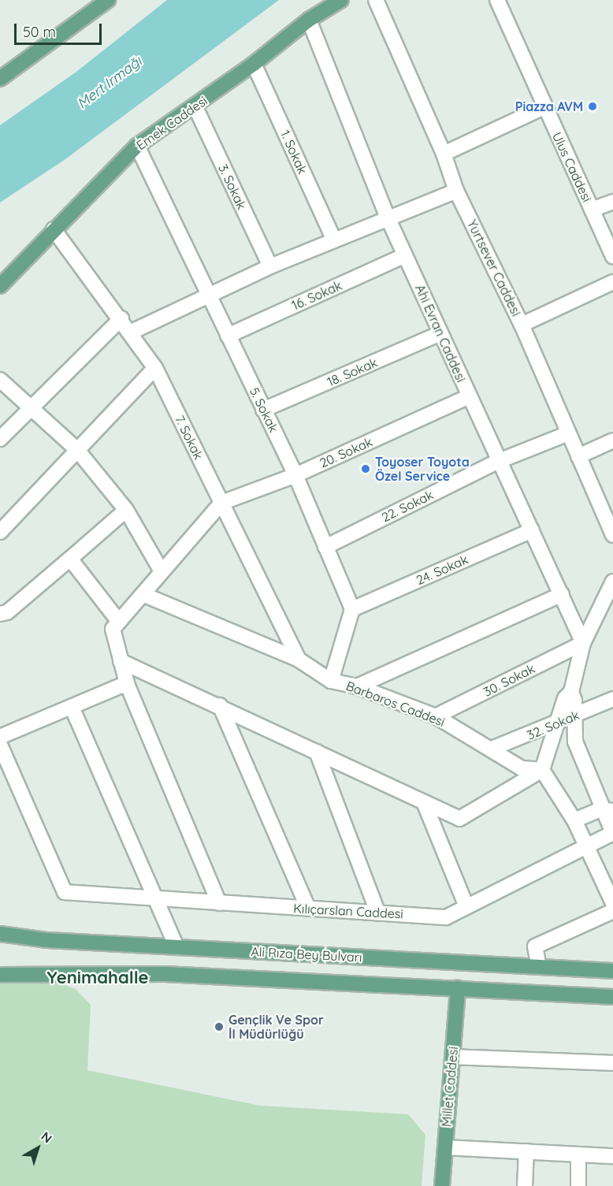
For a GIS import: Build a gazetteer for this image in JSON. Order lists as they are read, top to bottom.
{
  "streets": {
    "main road": ["Emek Caddesi", "Ali Rıza Bey Bulvarı", "Millet Caddesi"],
    "street": [
      "1. Sokak",
      "Ulus Caddesi",
      "3. Sokak",
      "Yurtsever Caddesi",
      "16. Sokak",
      "Ahi Evran Caddesi",
      "18. Sokak",
      "5. Sokak",
      "7. Sokak",
      "20. Sokak",
      "22. Sokak",
      "24. Sokak",
      "30. Sokak",
      "Barbaros Caddesi",
      "32. Sokak",
      "Kılıçarslan Caddesi"
    ]
  },
  "crossings": [
    ["Emek Caddesi", "1. Sokak"],
    ["Emek Caddesi", "3. Sokak"],
    ["Emek Caddesi", "Ahi Evran Caddesi"],
    ["Emek Caddesi", "5. Sokak"],
    ["Emek Caddesi", "7. Sokak"],
    ["Yurtsever Caddesi", "22. Sokak"],
    ["16. Sokak", "Ahi Evran Caddesi"],
    ["16. Sokak", "5. Sokak"],
    ["Ahi Evran Caddesi", "18. Sokak"],
    ["Ahi Evran Caddesi", "20. Sokak"],
    ["Ahi Evran Caddesi", "22. Sokak"],
    ["Ahi Evran Caddesi", "24. Sokak"],
    ["Ahi Evran Caddesi", "30. Sokak"],
    ["18. Sokak", "5. Sokak"],
    ["5. Sokak", "20. Sokak"],
    ["5. Sokak", "22. Sokak"],
    ["5. Sokak", "24. Sokak"],
    ["7. Sokak", "20. Sokak"],
    ["7. Sokak", "Barbaros Caddesi"],
    ["30. Sokak", "Barbaros Caddesi"],
    ["Barbaros Caddesi", "32. Sokak"],
    ["Ali Rıza Bey Bulvarı", "Millet Caddesi"]
  ],
  "districts": ["Yenimahalle"],
  "water": ["Mert Irmağı"],
  "places": ["Piazza AVM", "Toyoser Toyota Özel Service", "Gençlik Ve Spor İl Müdürlüğü"],
  "scale_bar": "50 m",
  "north": "top right"
}
